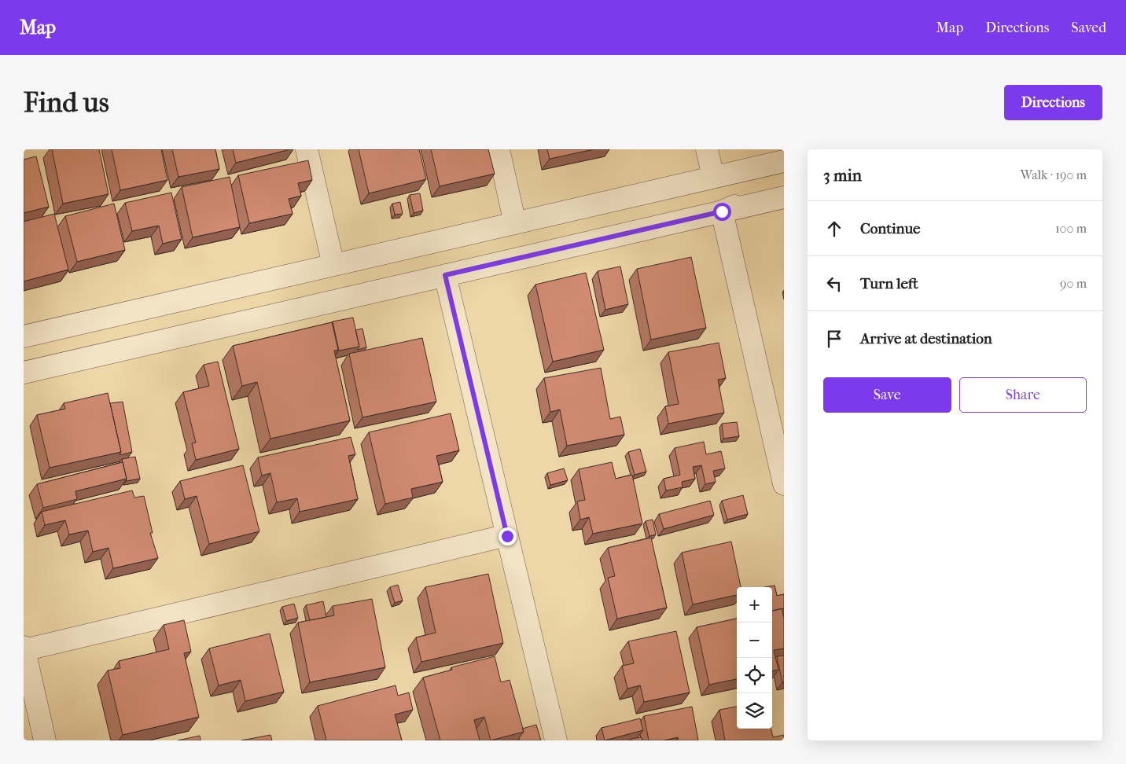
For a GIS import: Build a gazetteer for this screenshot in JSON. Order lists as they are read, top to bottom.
{
  "page": {
    "header": "Map",
    "nav": ["Map", "Directions", "Saved"],
    "buttons": [
      "Directions",
      ["Save", "Share"]
    ],
    "title": "Find us",
    "heading": ["3 min", "Walk · 190 m"],
    "list": [
      ["Continue", "100 m"],
      ["Turn left", "90 m"],
      "Arrive at destination"
    ],
    "map_buttons": ["+", "−"]
  }
}
